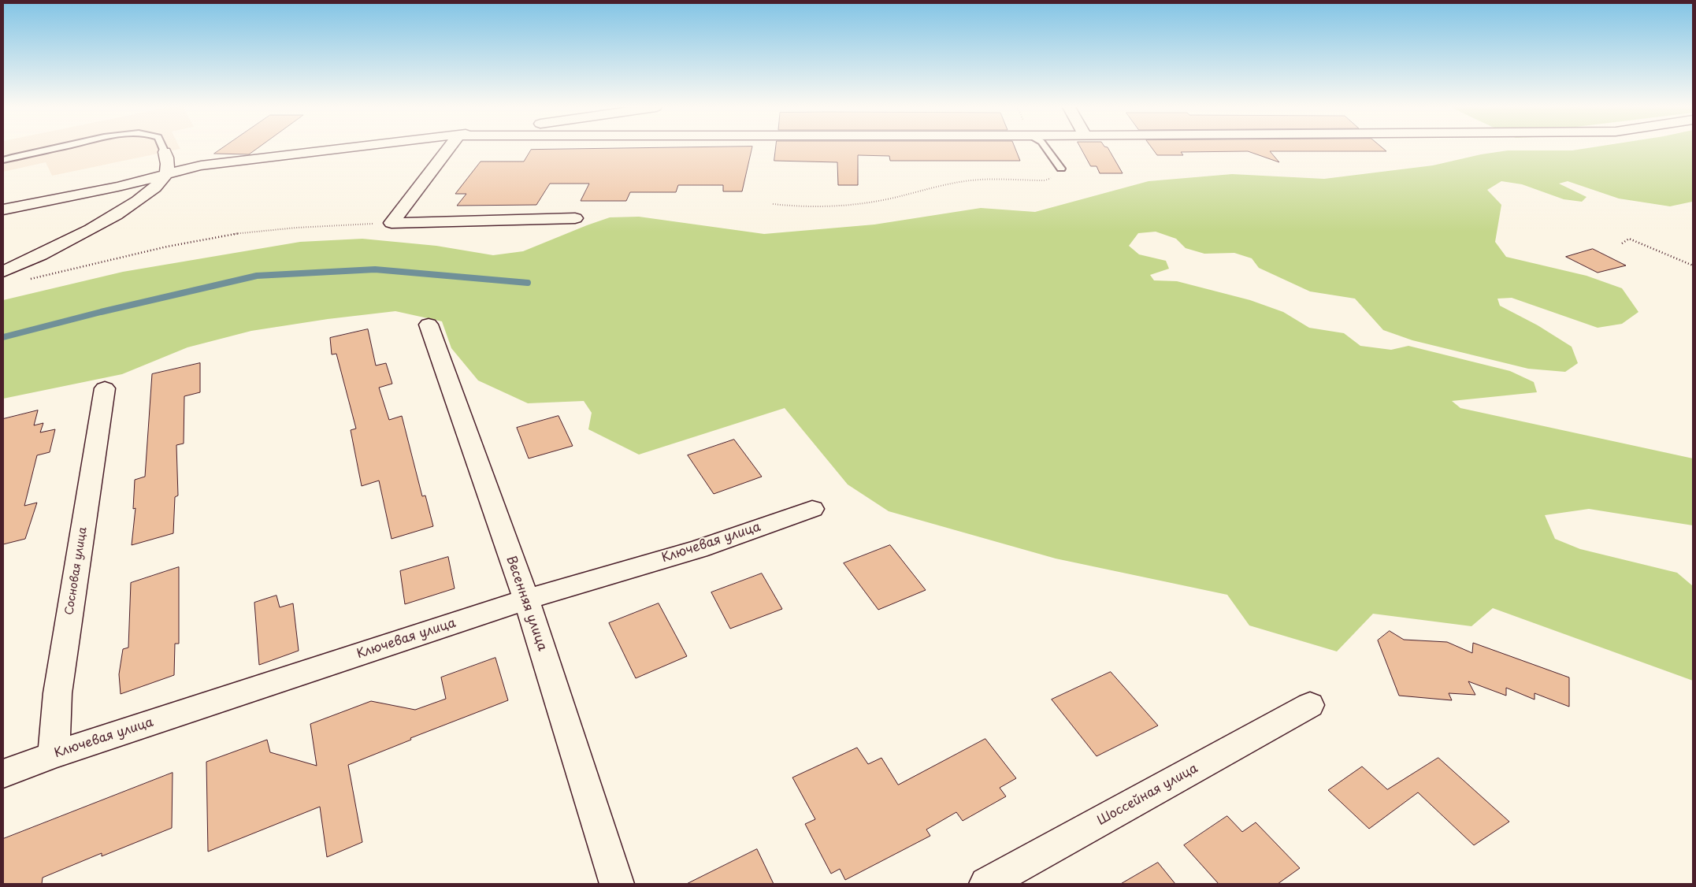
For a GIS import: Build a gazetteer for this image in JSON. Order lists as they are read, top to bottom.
{
  "streets": {
    "street": [
      "Ключевая улица",
      "Сосновая улица",
      "Весенняя улица",
      "Шоссейная улица"
    ]
  },
  "crossings": [
    ["Ключевая улица", "Сосновая улица"],
    ["Ключевая улица", "Весенняя улица"]
  ]
}
